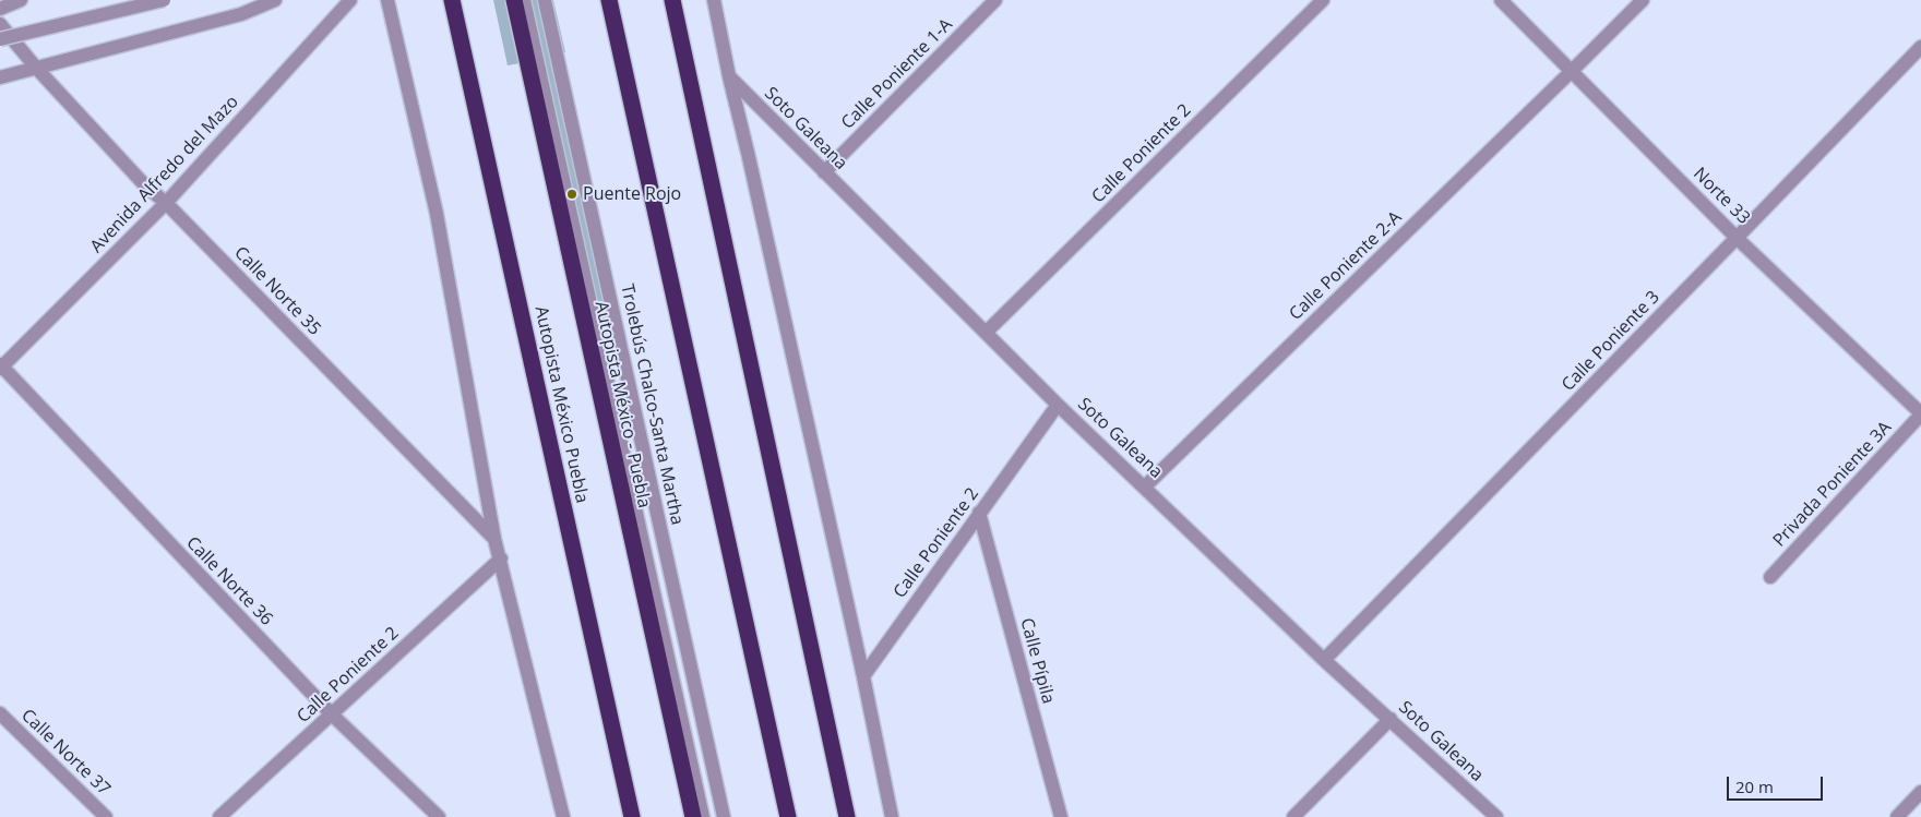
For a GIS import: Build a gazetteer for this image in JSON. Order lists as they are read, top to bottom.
{
  "streets": {
    "highway": ["Autopista México Puebla", "Autopista México - Puebla"],
    "street": [
      "Calle Poniente 1-A",
      "Soto Galeana",
      "Calle Poniente 2",
      "Avenida Alfredo del Mazo",
      "Norte 33",
      "Calle Poniente 2-A",
      "Calle Norte 35",
      "Calle Poniente 3",
      "Trolebús Chalco-Santa Martha",
      "Privada Poniente 3A",
      "Calle Norte 36",
      "Calle Pípila",
      "Calle Norte 37"
    ]
  },
  "crossings": [
    ["Calle Poniente 1-A", "Soto Galeana"],
    ["Soto Galeana", "Calle Poniente 2"],
    ["Soto Galeana", "Calle Poniente 2-A"],
    ["Soto Galeana", "Calle Poniente 3"],
    ["Calle Poniente 2", "Calle Norte 36"],
    ["Calle Poniente 2", "Calle Pípila"],
    ["Avenida Alfredo del Mazo", "Calle Norte 35"],
    ["Avenida Alfredo del Mazo", "Calle Norte 36"],
    ["Norte 33", "Calle Poniente 2-A"],
    ["Norte 33", "Calle Poniente 3"],
    ["Norte 33", "Privada Poniente 3A"]
  ],
  "places": ["Puente Rojo"],
  "scale_bar": "20 m"
}
